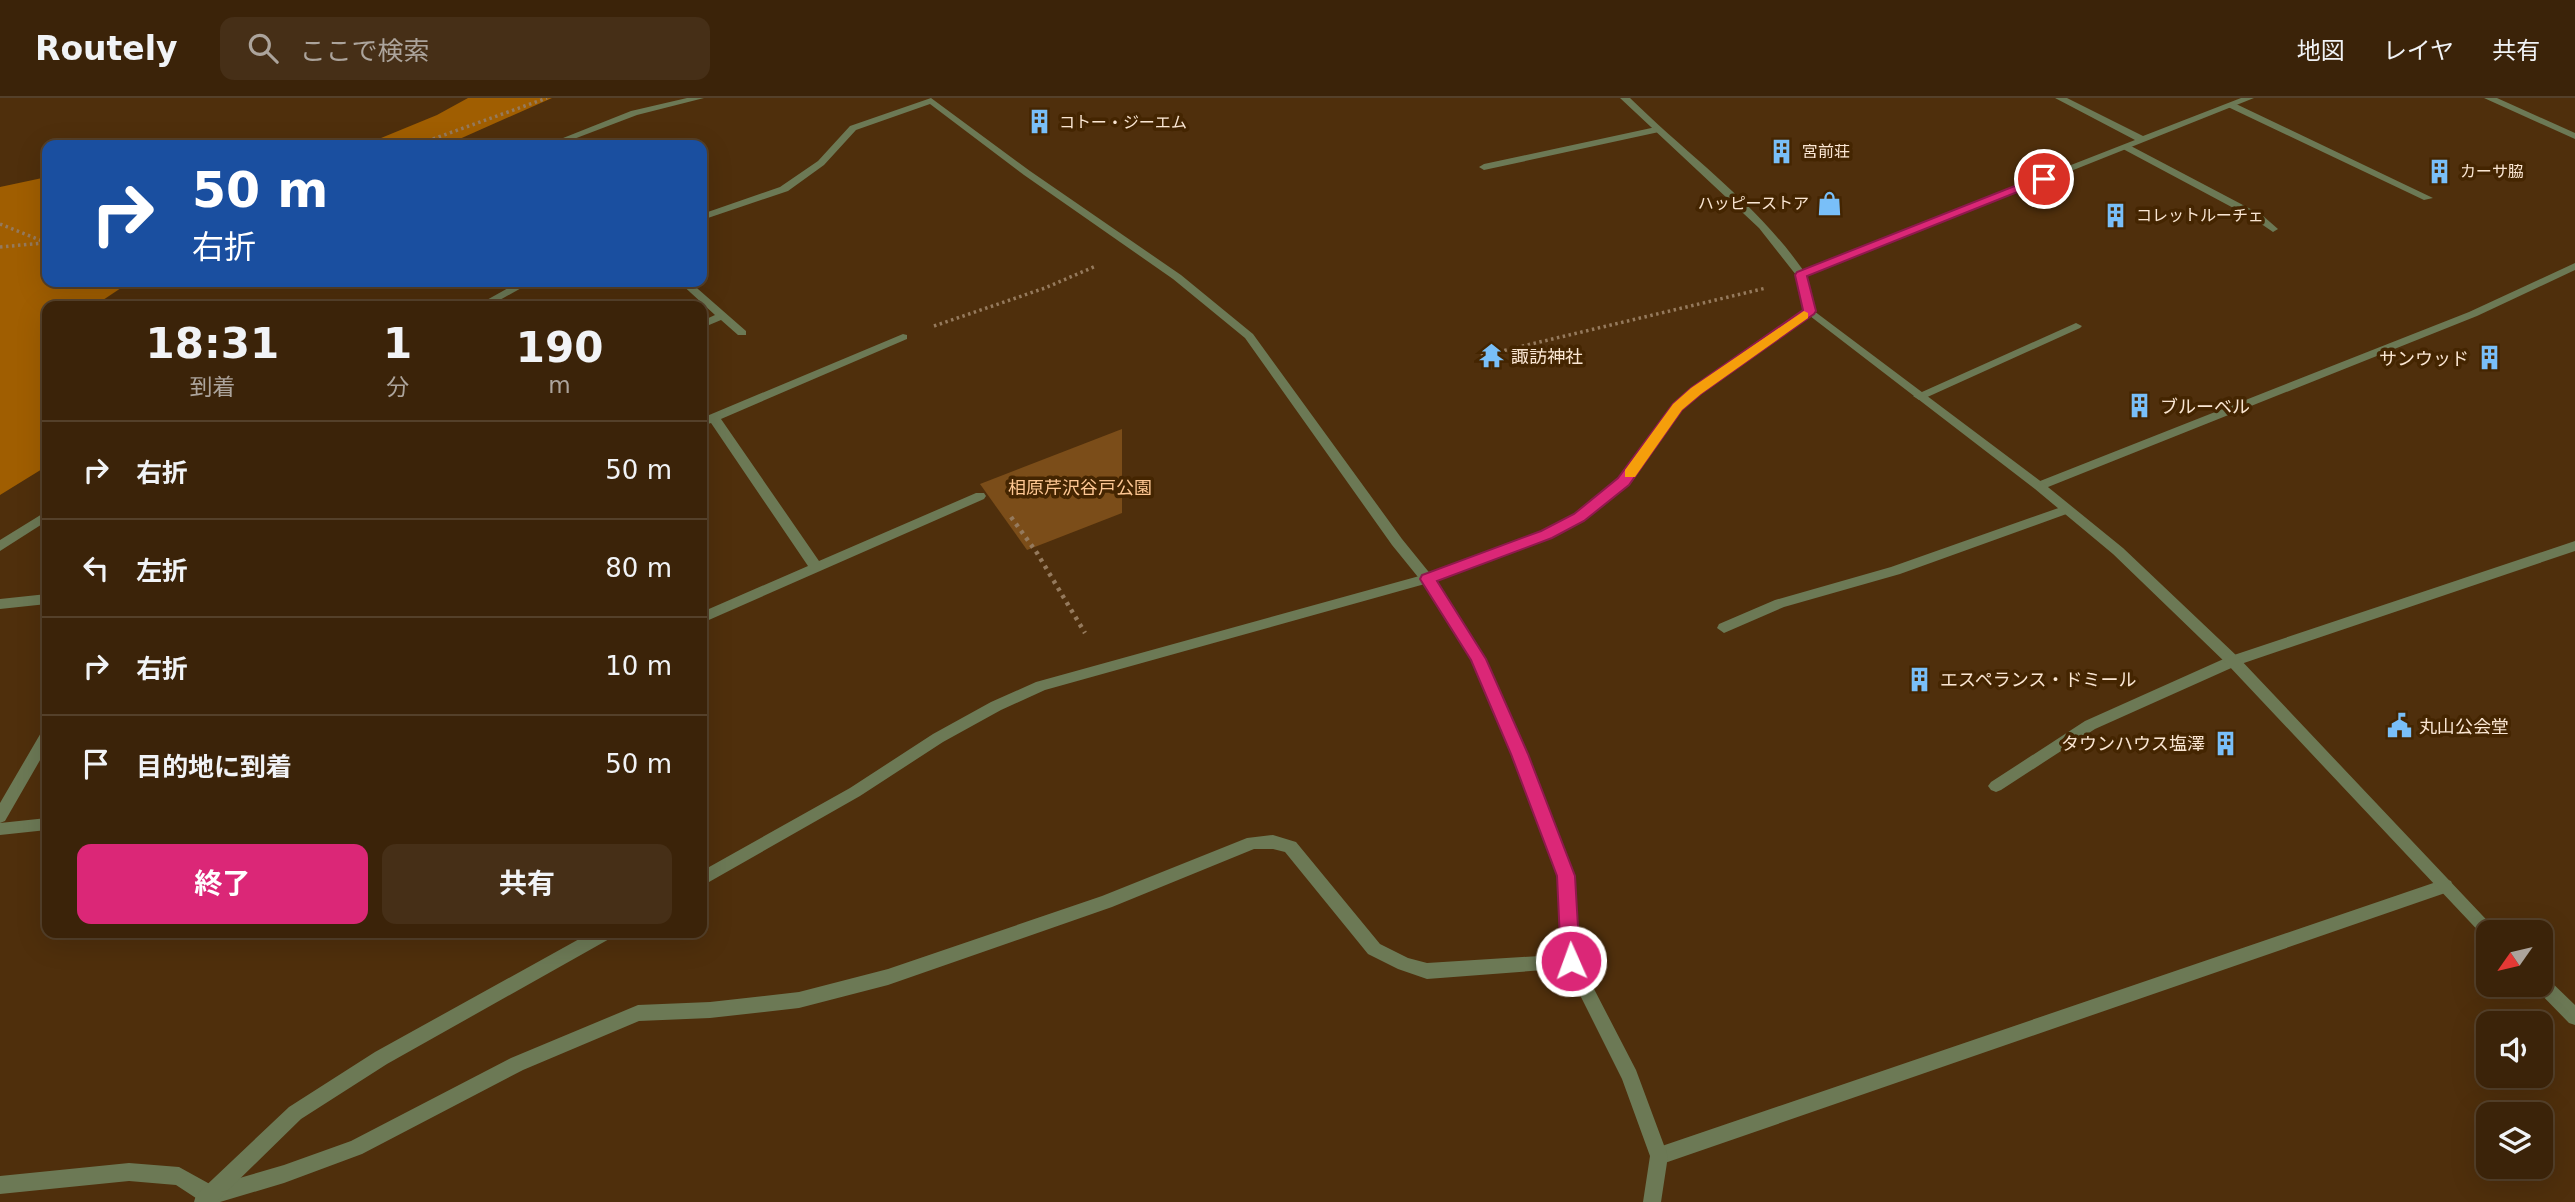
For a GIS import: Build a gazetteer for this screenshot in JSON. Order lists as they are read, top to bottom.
{
  "parks": ["相原芹沢谷戸公園"],
  "places": {
    "building": [
      "コトー・ジーエム",
      "宮前荘",
      "カーサ脇",
      "コレットルーチェ",
      "サンウッド",
      "ブルーベル",
      "エスペランス・ドミール",
      "タウンハウス塩澤"
    ],
    "shop": ["ハッピーストア"],
    "temple": ["諏訪神社"],
    "public building": ["丸山公会堂"]
  },
  "north": "bottom left",
  "page": {
    "header": "Routely",
    "search": "ここで検索",
    "nav": ["地図", "レイヤ", "共有"],
    "turn": ["50 m", "右折"],
    "eta": [
      "18:31",
      "到着",
      "1",
      "分",
      "190",
      "m"
    ],
    "list": [
      {
        "name": "右折",
        "value": "50 m"
      },
      {
        "name": "左折",
        "value": "80 m"
      },
      {
        "name": "右折",
        "value": "10 m"
      },
      {
        "name": "目的地に到着",
        "value": "50 m"
      }
    ],
    "buttons": ["終了", "共有"]
  }
}
